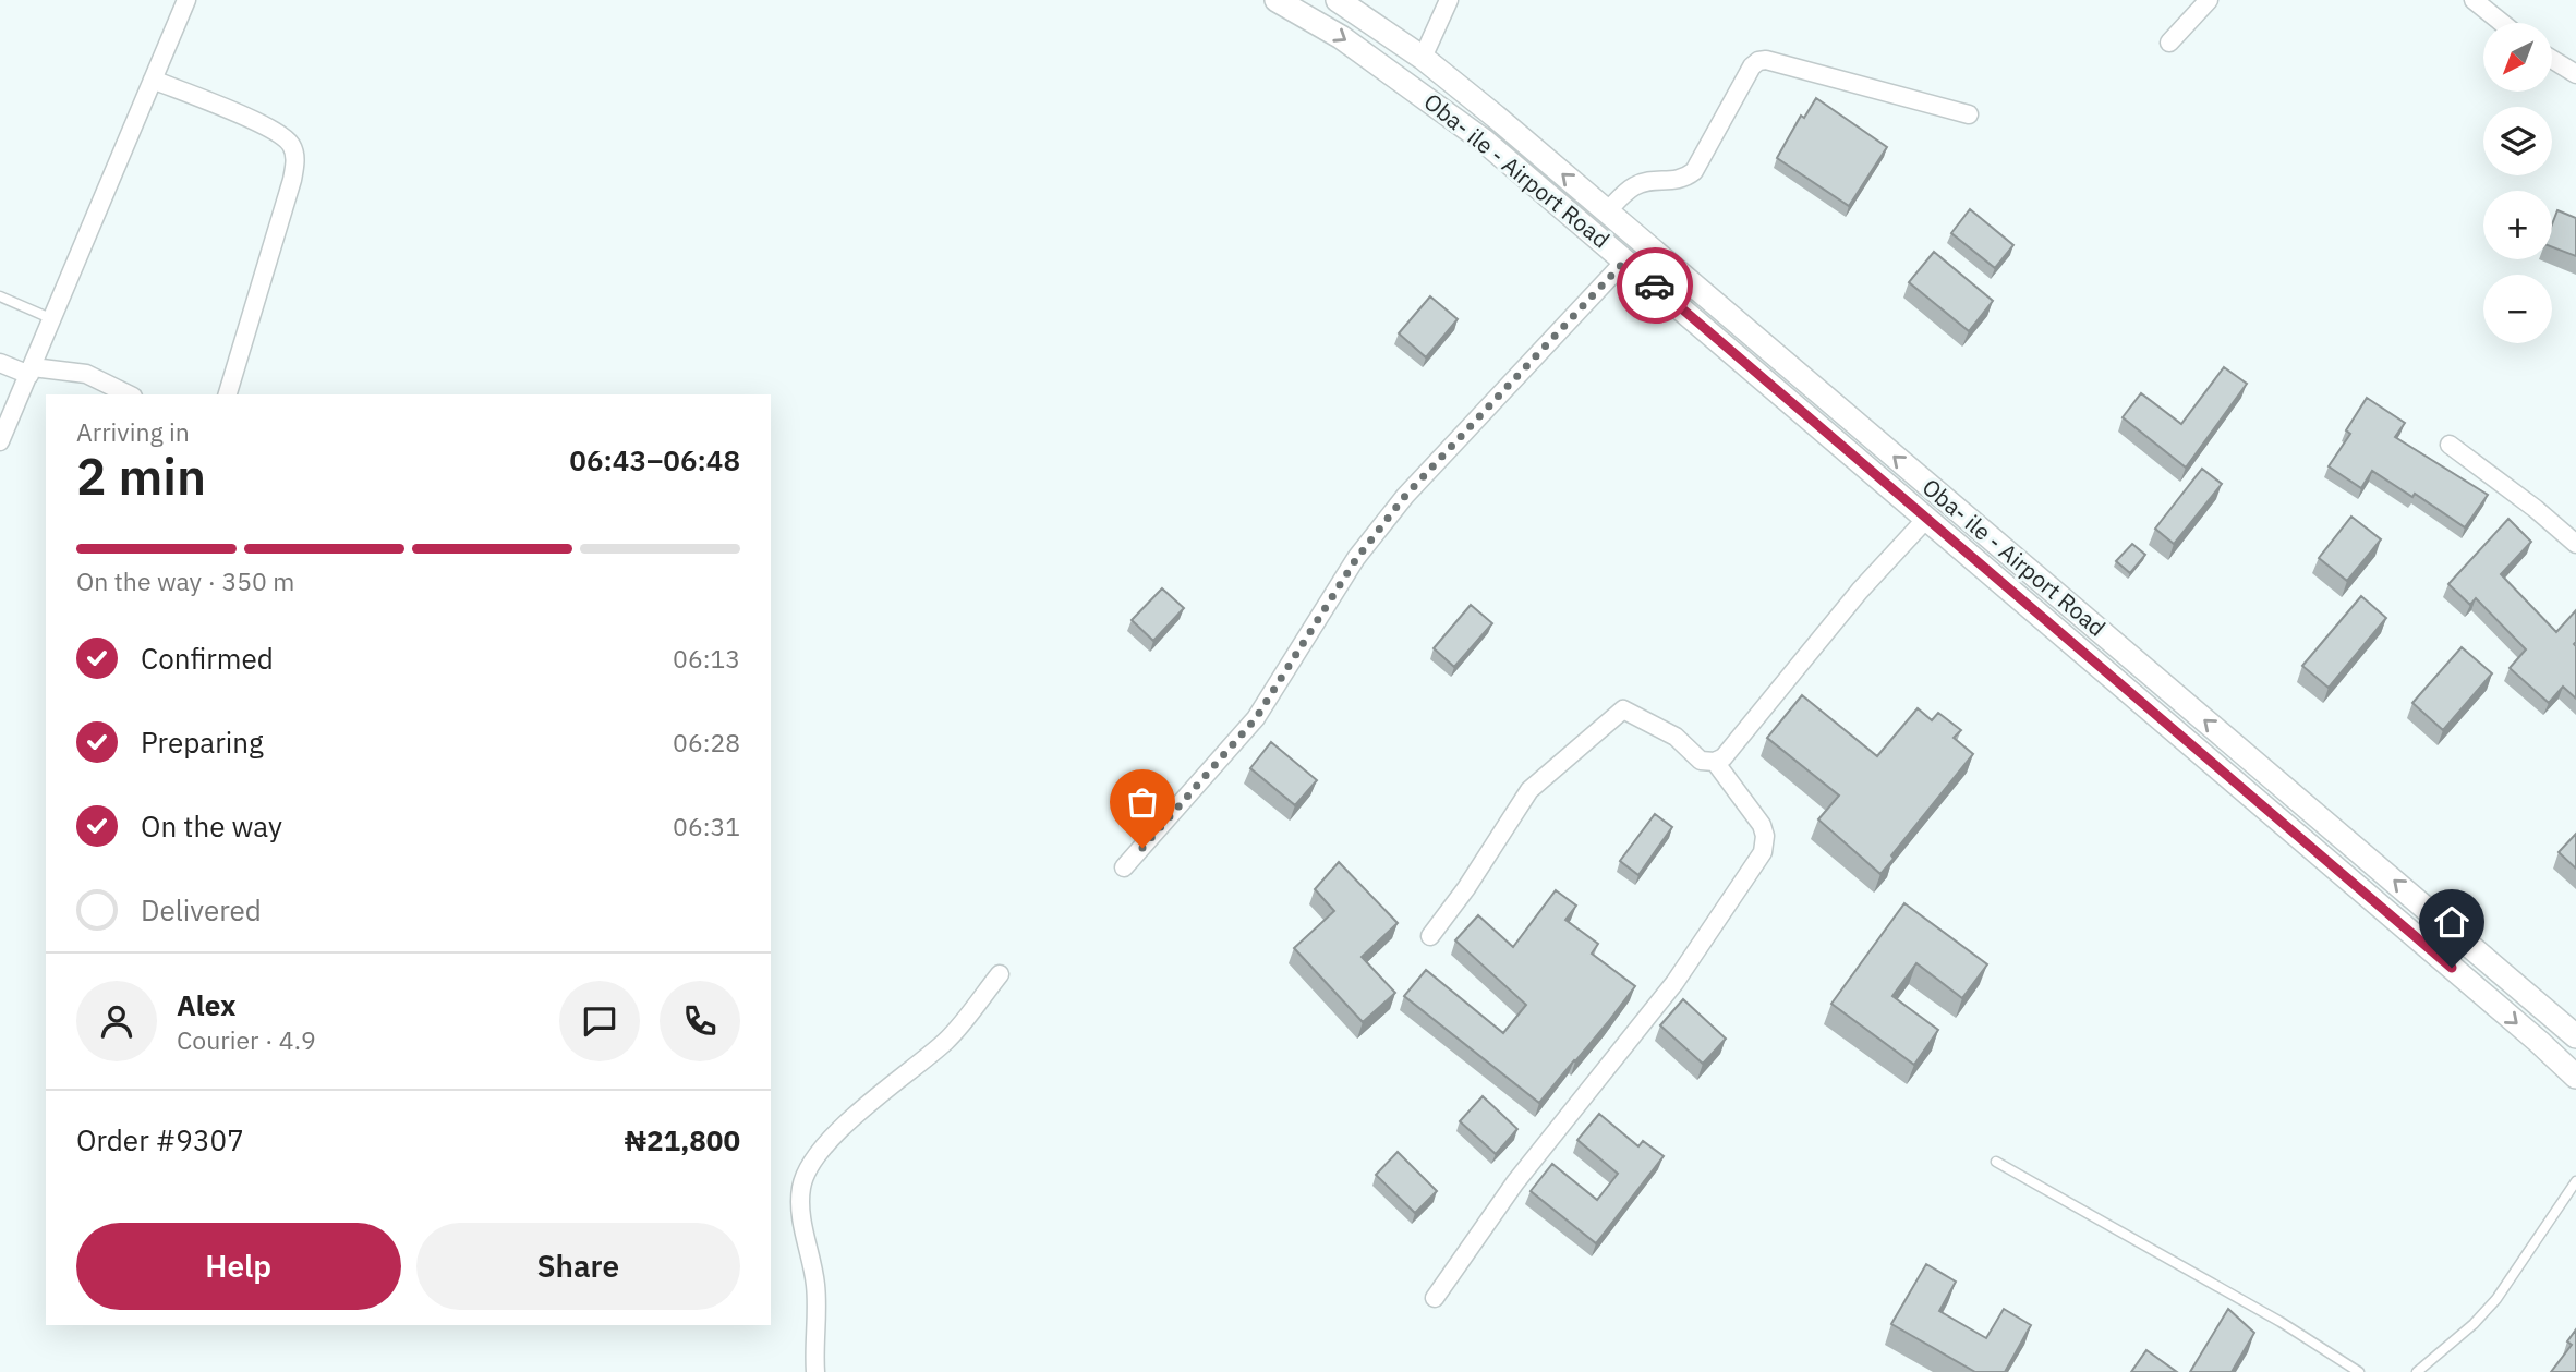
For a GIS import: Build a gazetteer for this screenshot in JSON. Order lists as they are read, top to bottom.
{
  "streets": {
    "main road": ["Oba- ile - Airport Road"]
  },
  "north": "bottom left",
  "page": {
    "map_buttons": ["+", "−"],
    "heading": ["2 min", "Arriving in", "06:43–06:48"],
    "panel": [
      "Alex",
      "Courier · 4.9",
      "Order #9307",
      "₦21,800"
    ],
    "bar": "On the way · 350 m",
    "list": [
      ["Confirmed", "06:13"],
      ["Preparing", "06:28"],
      ["On the way", "06:31"],
      "Delivered"
    ],
    "buttons": ["Help", "Share"]
  }
}
